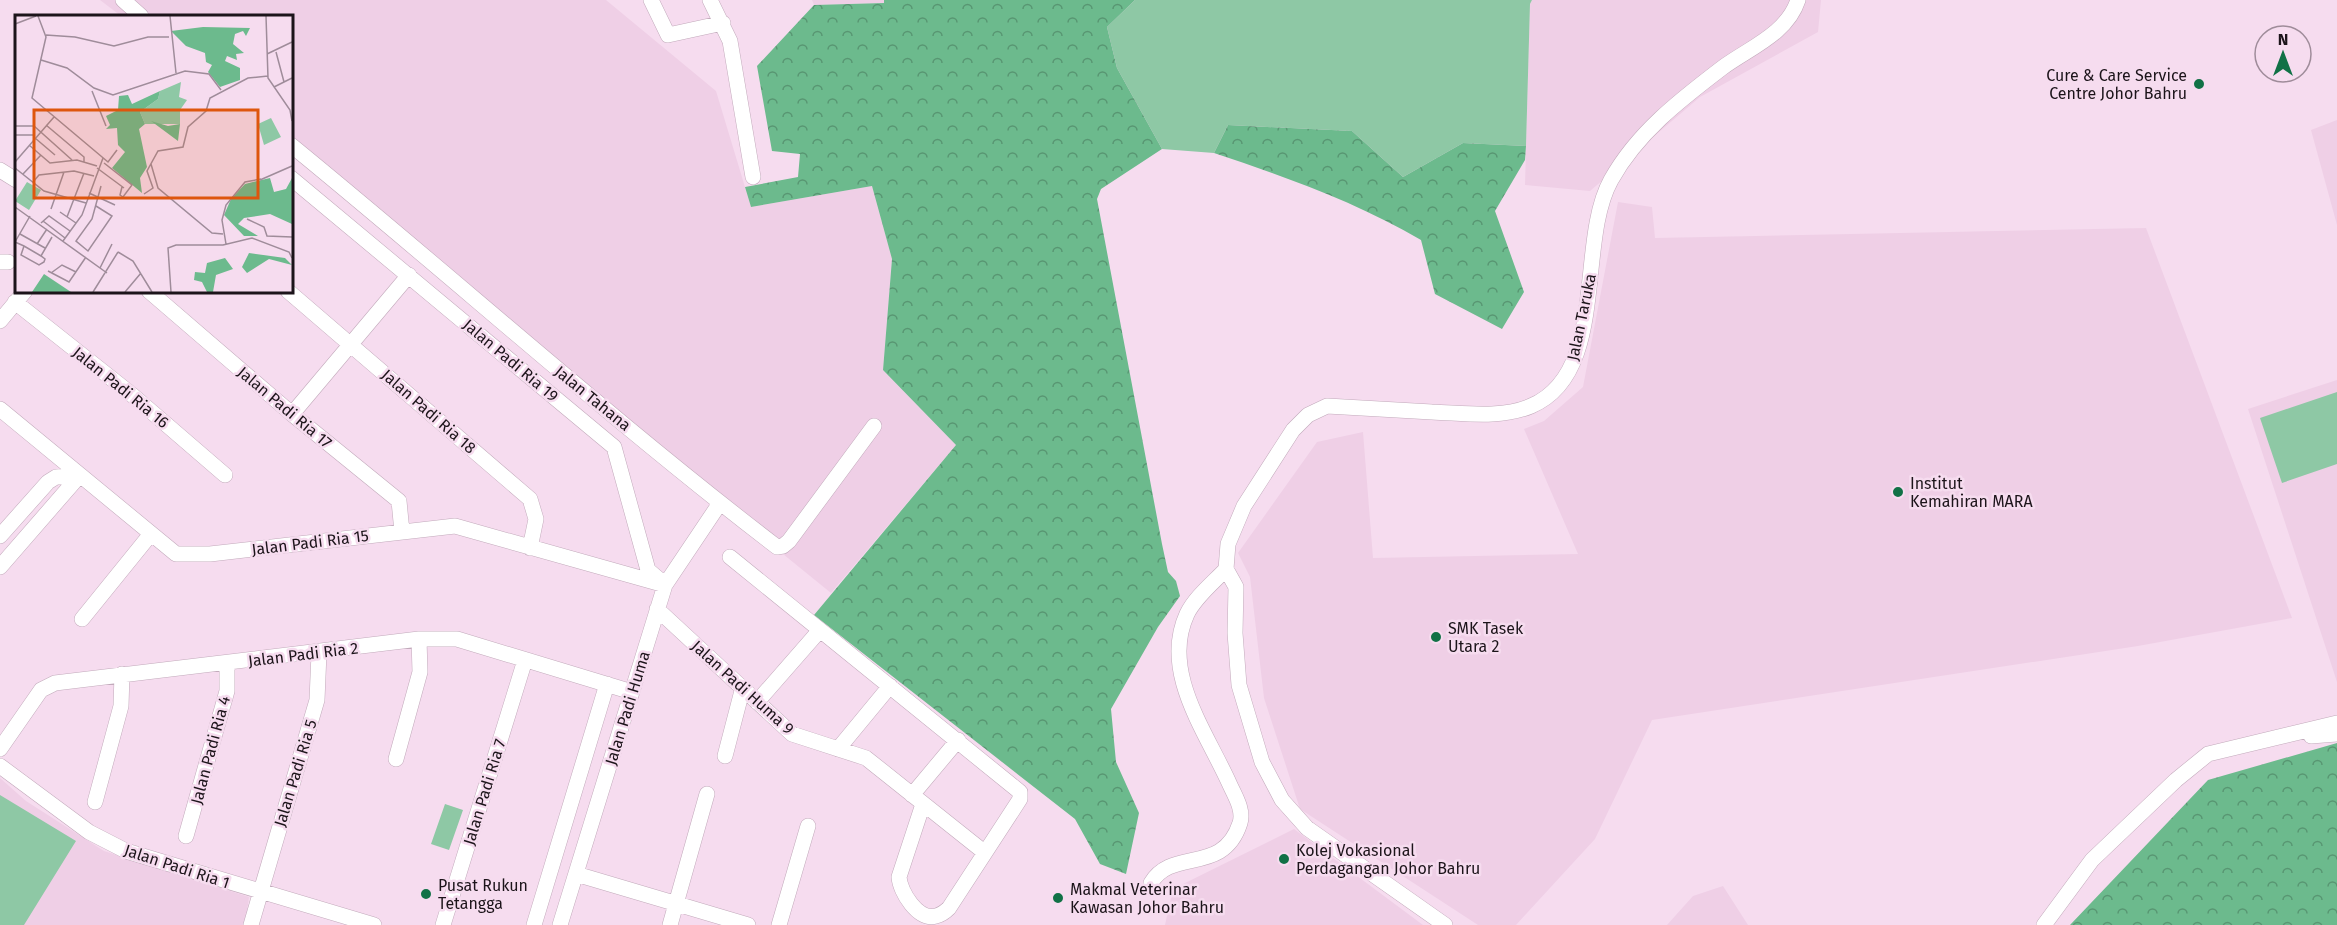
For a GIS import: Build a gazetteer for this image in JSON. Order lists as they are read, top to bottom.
{
  "streets": {
    "street": [
      "Jalan Taruka",
      "Jalan Padi Ria 19",
      "Jalan Padi Ria 16",
      "Jalan Tahana",
      "Jalan Padi Ria 17",
      "Jalan Padi Ria 18",
      "Jalan Padi Ria 15",
      "Jalan Padi Ria 2",
      "Jalan Padi Huma 9",
      "Jalan Padi Huma",
      "Jalan Padi Ria 4",
      "Jalan Padi Ria 5",
      "Jalan Padi Ria 7",
      "Jalan Padi Ria 1"
    ]
  },
  "crossings": [
    ["Jalan Padi Ria 19", "Jalan Padi Ria 15"],
    ["Jalan Padi Ria 19", "Jalan Padi Huma"],
    ["Jalan Tahana", "Jalan Padi Huma"],
    ["Jalan Padi Ria 17", "Jalan Padi Ria 15"],
    ["Jalan Padi Ria 18", "Jalan Padi Ria 15"],
    ["Jalan Padi Ria 15", "Jalan Padi Huma"],
    ["Jalan Padi Ria 2", "Jalan Padi Huma"],
    ["Jalan Padi Ria 2", "Jalan Padi Ria 4"],
    ["Jalan Padi Ria 2", "Jalan Padi Ria 5"],
    ["Jalan Padi Ria 2", "Jalan Padi Ria 7"],
    ["Jalan Padi Huma 9", "Jalan Padi Huma"],
    ["Jalan Padi Ria 5", "Jalan Padi Ria 1"]
  ],
  "places": [
    "Cure & Care Service Centre Johor Bahru",
    "Institut Kemahiran MARA",
    "SMK Tasek Utara 2",
    "Kolej Vokasional Perdagangan Johor Bahru",
    "Pusat Rukun Tetangga",
    "Makmal Veterinar Kawasan Johor Bahru"
  ],
  "north": "top"
}
